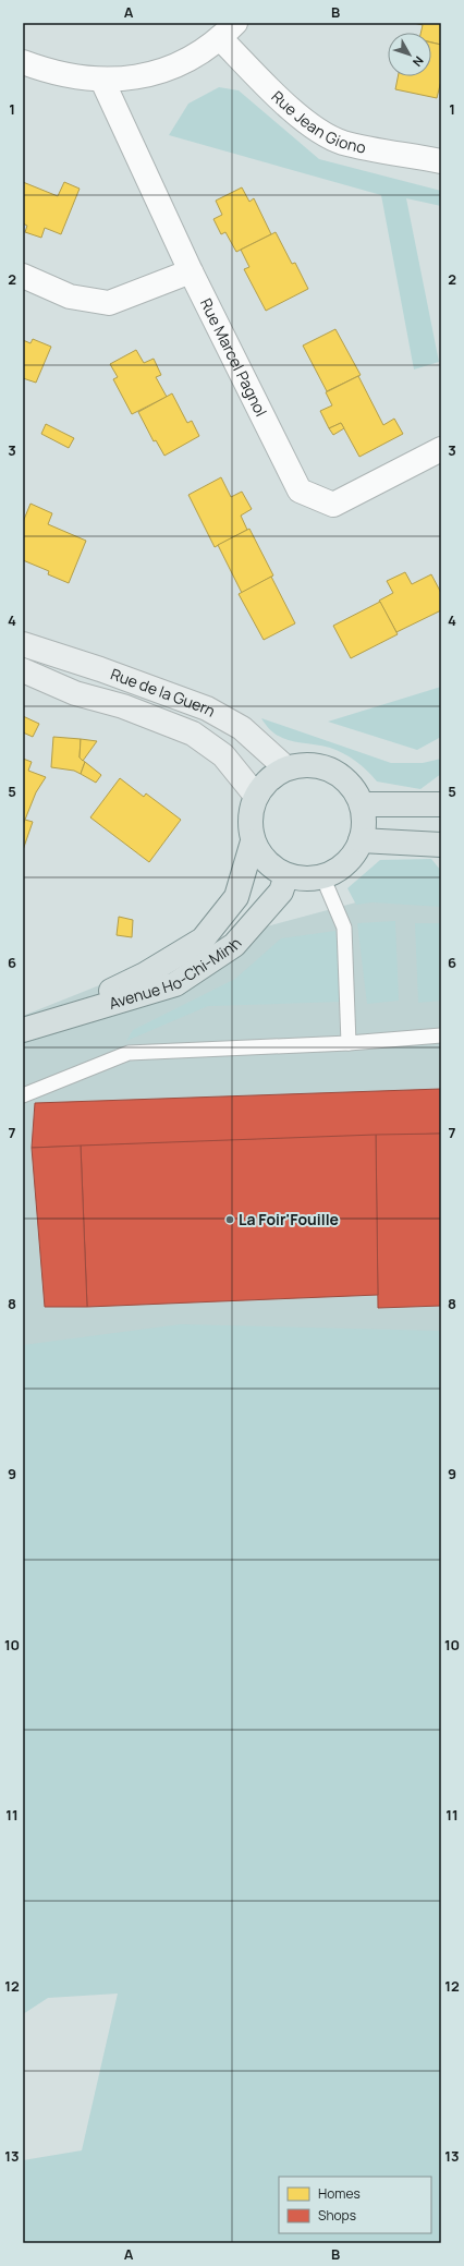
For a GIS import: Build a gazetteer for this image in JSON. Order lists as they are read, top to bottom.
{
  "streets": {
    "main road": ["Rue de la Guern", "Avenue Ho-Chi-Minh"],
    "street": ["Rue Jean Giono", "Rue Marcel Pagnol"]
  },
  "crossings": [
    ["Rue de la Guern", "Avenue Ho-Chi-Minh"]
  ],
  "places": ["La Foir'Fouille"],
  "legend": ["Homes", "Shops"],
  "north": "bottom right",
  "grid": {
    "columns": ["A", "B"],
    "rows": [
      "1",
      "2",
      "3",
      "4",
      "5",
      "6",
      "7",
      "8",
      "9",
      "10",
      "11",
      "12",
      "13"
    ]
  }
}
